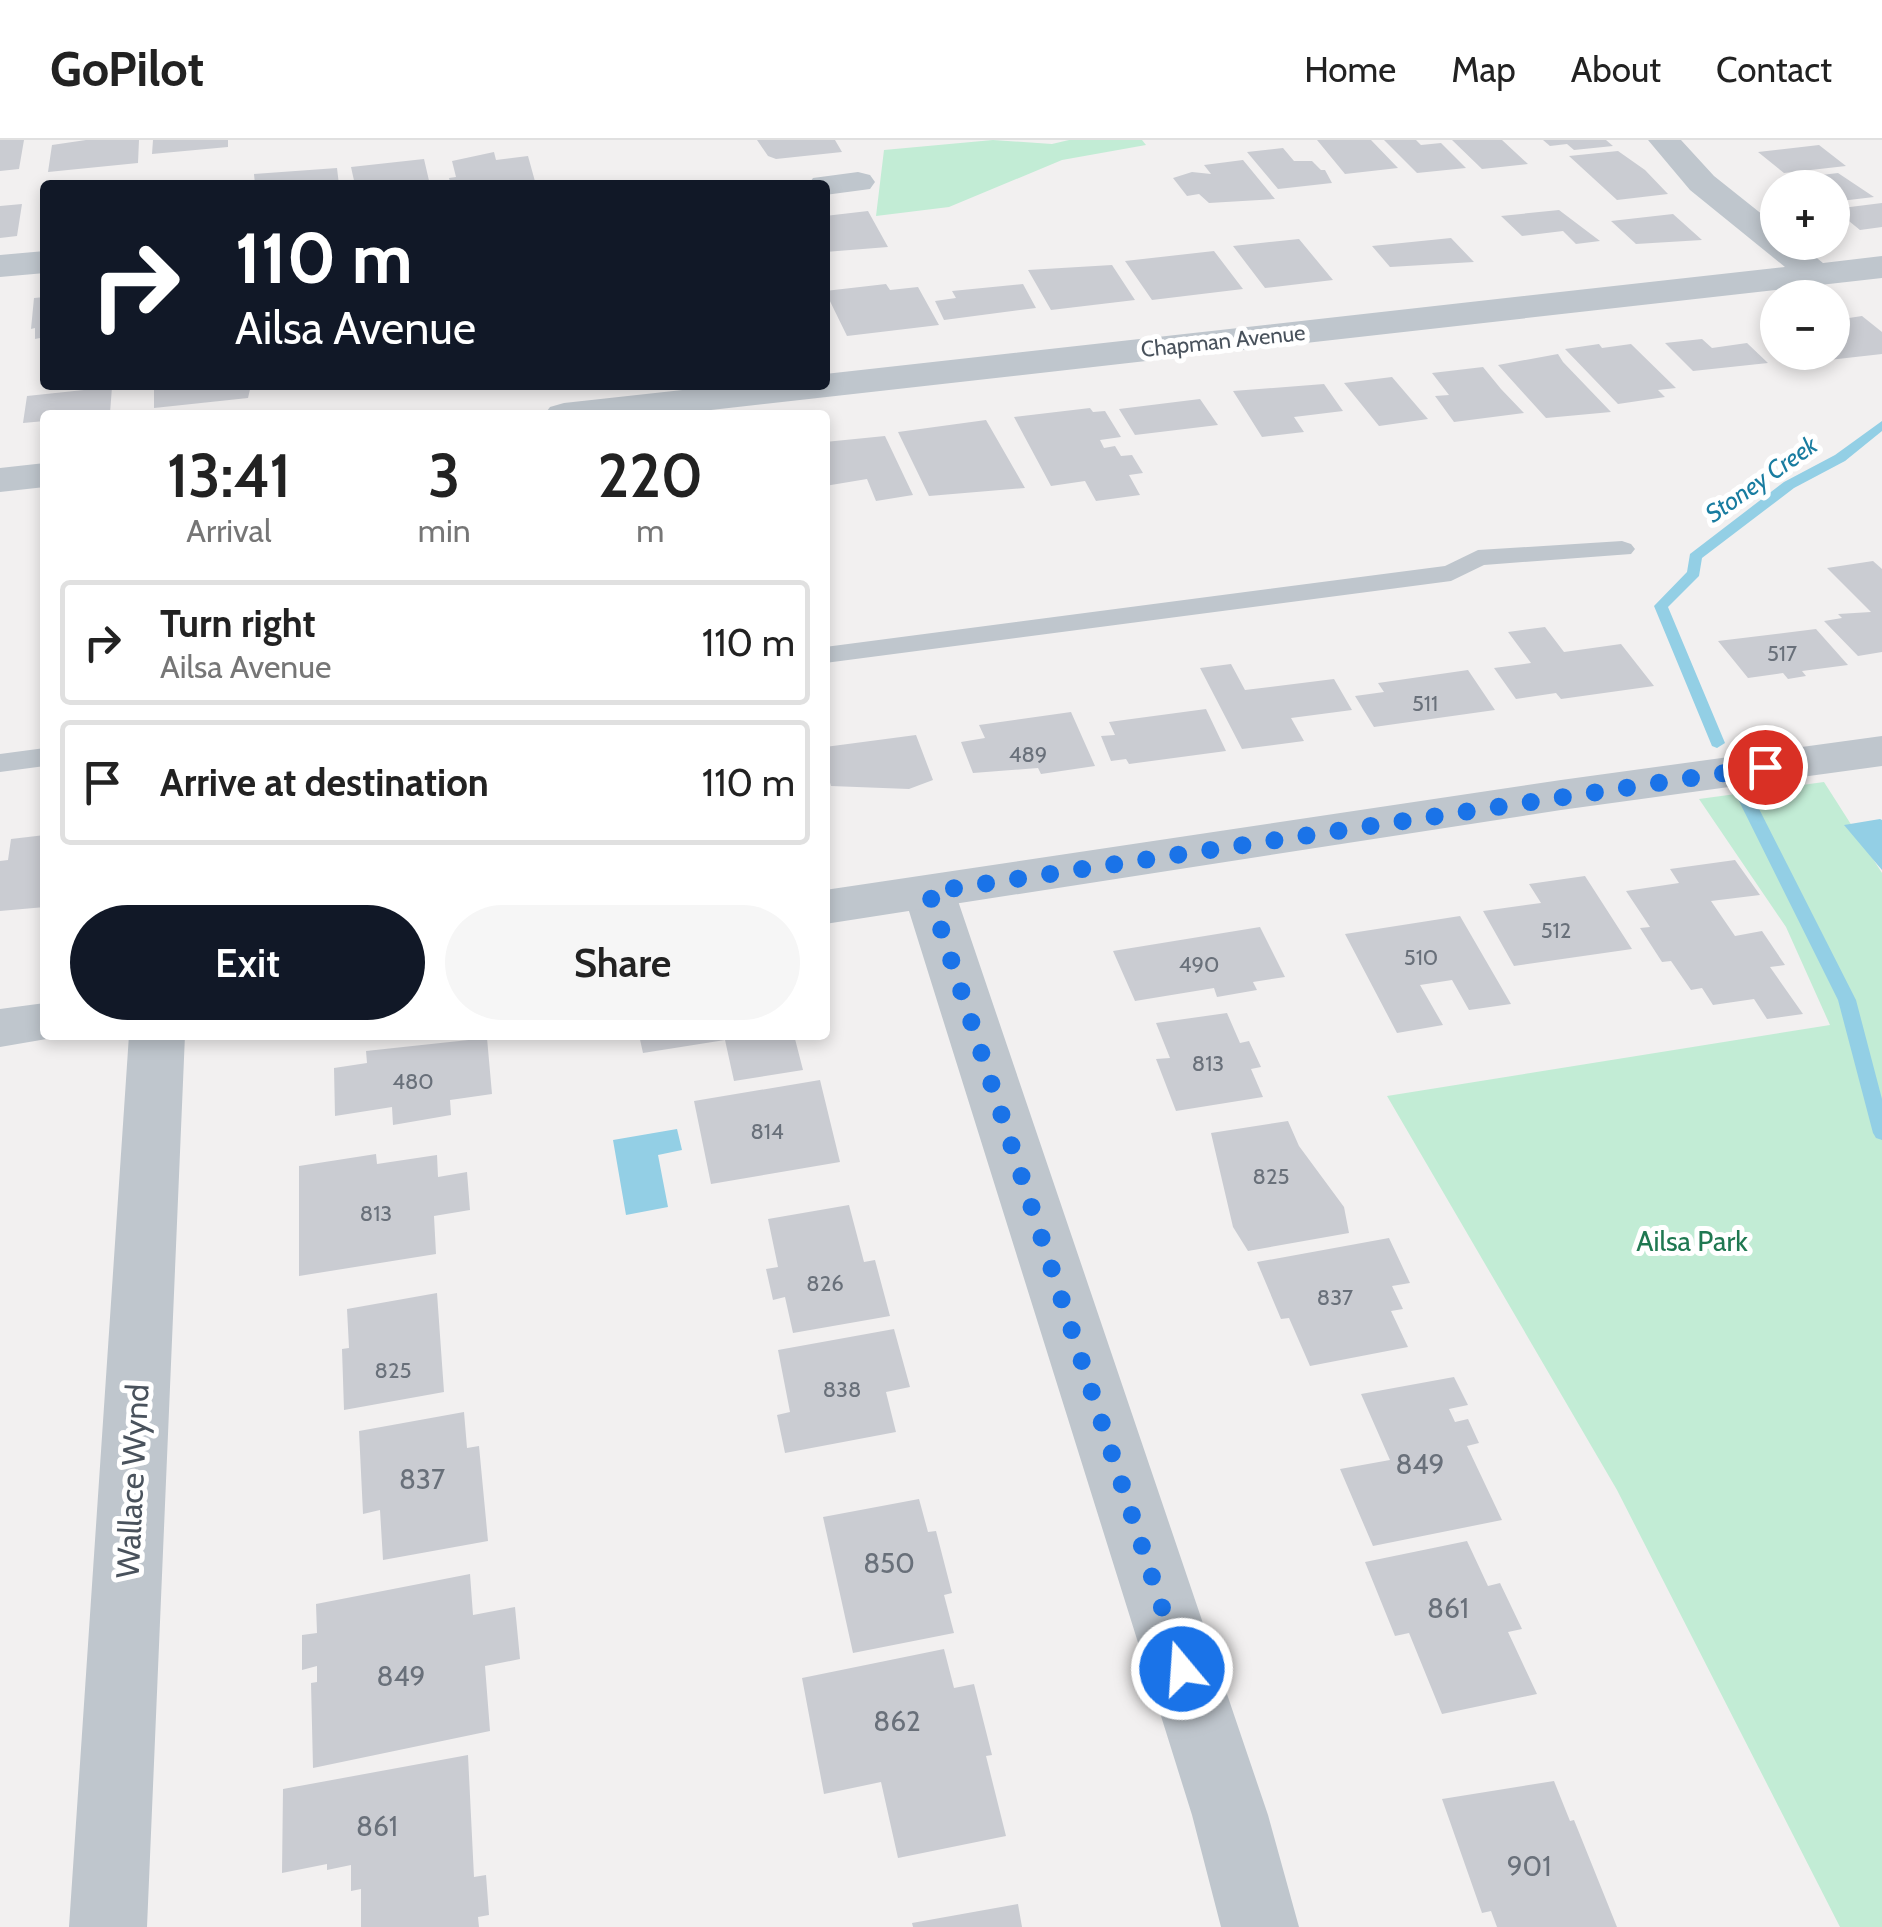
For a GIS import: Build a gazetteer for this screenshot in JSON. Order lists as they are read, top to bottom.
{
  "streets": {
    "street": ["Chapman Avenue", "Wallace Wynd"]
  },
  "water": ["Stoney Creek"],
  "parks": ["Ailsa Park"],
  "house_numbers": [
    "517",
    "511",
    "489",
    "512",
    "510",
    "490",
    "813",
    "480",
    "814",
    "825",
    "813",
    "826",
    "837",
    "825",
    "838",
    "849",
    "837",
    "850",
    "861",
    "849",
    "862",
    "861",
    "901"
  ],
  "page": {
    "header": "GoPilot",
    "nav": [
      "Home",
      "Map",
      "About",
      "Contact"
    ],
    "map_buttons": ["+", "−"],
    "turn": ["110 m", "Ailsa Avenue"],
    "eta": [
      "13:41",
      "Arrival",
      "3",
      "min",
      "220",
      "m"
    ],
    "list": [
      {
        "name": "Turn right",
        "note": "Ailsa Avenue",
        "value": "110 m"
      },
      {
        "name": "Arrive at destination",
        "value": "110 m"
      }
    ],
    "buttons": ["Exit", "Share"]
  }
}
